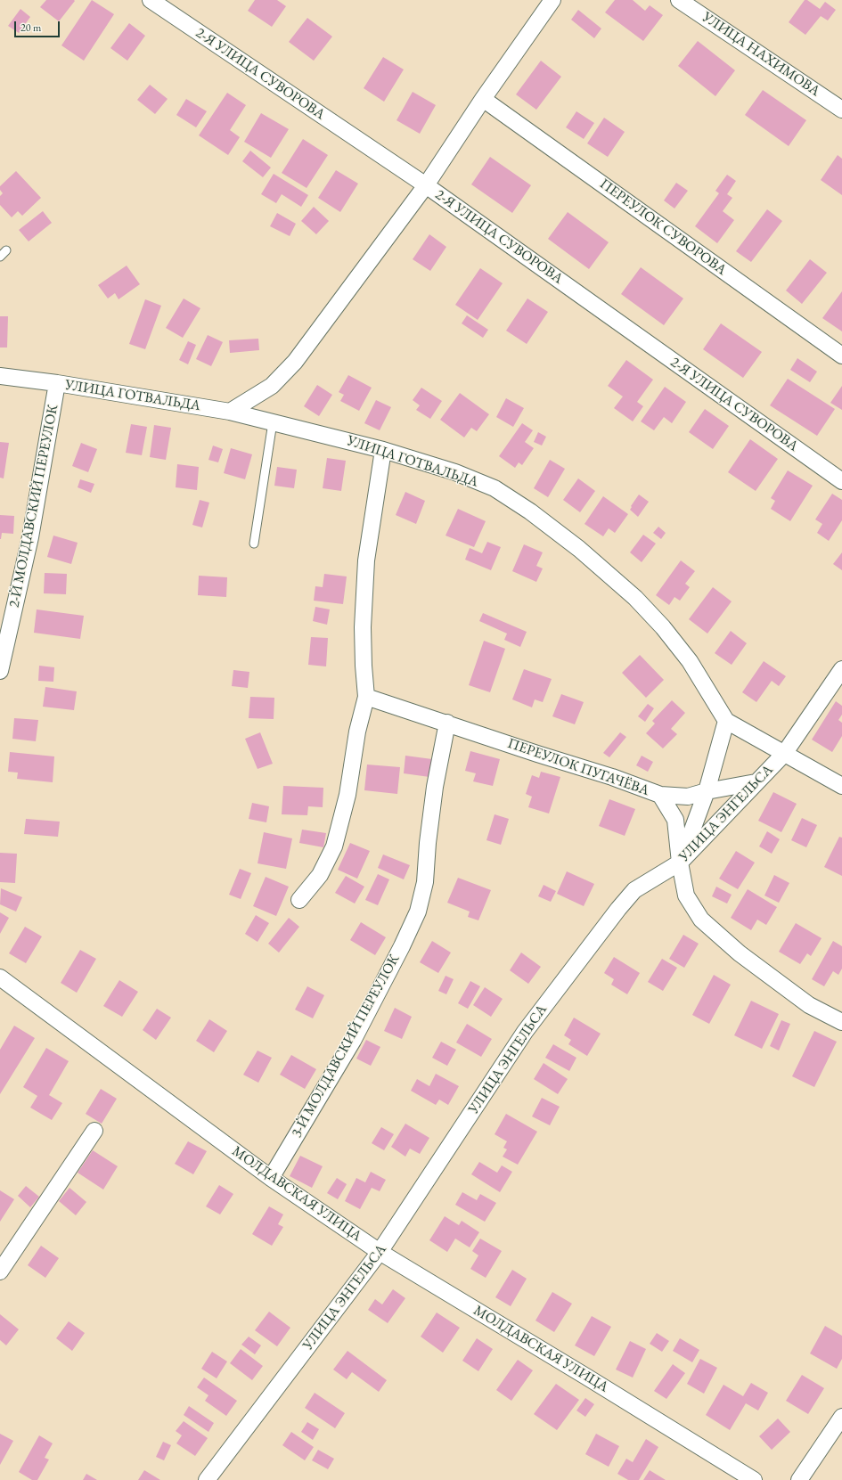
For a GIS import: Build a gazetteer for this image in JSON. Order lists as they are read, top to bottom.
{
  "streets": {
    "street": [
      "УЛИЦА НАХИМОВА",
      "2-Я УЛИЦА СУВОРОВА",
      "ПЕРЕУЛОК СУВОРОВА",
      "УЛИЦА ГОТВАЛЬДА",
      "2-Й МОЛДАВСКИЙ ПЕРЕУЛОК",
      "ПЕРЕУЛОК ПУГАЧЁВА",
      "УЛИЦА ЭНГЕЛЬСА",
      "3-Й МОЛДАВСКИЙ ПЕРЕУЛОК",
      "МОЛДАВСКАЯ УЛИЦА"
    ]
  },
  "crossings": [
    ["УЛИЦА ГОТВАЛЬДА", "2-Й МОЛДАВСКИЙ ПЕРЕУЛОК"],
    ["УЛИЦА ГОТВАЛЬДА", "УЛИЦА ЭНГЕЛЬСА"],
    ["ПЕРЕУЛОК ПУГАЧЁВА", "УЛИЦА ЭНГЕЛЬСА"],
    ["ПЕРЕУЛОК ПУГАЧЁВА", "3-Й МОЛДАВСКИЙ ПЕРЕУЛОК"],
    ["УЛИЦА ЭНГЕЛЬСА", "МОЛДАВСКАЯ УЛИЦА"],
    ["3-Й МОЛДАВСКИЙ ПЕРЕУЛОК", "МОЛДАВСКАЯ УЛИЦА"]
  ],
  "scale_bar": "20 m"
}
